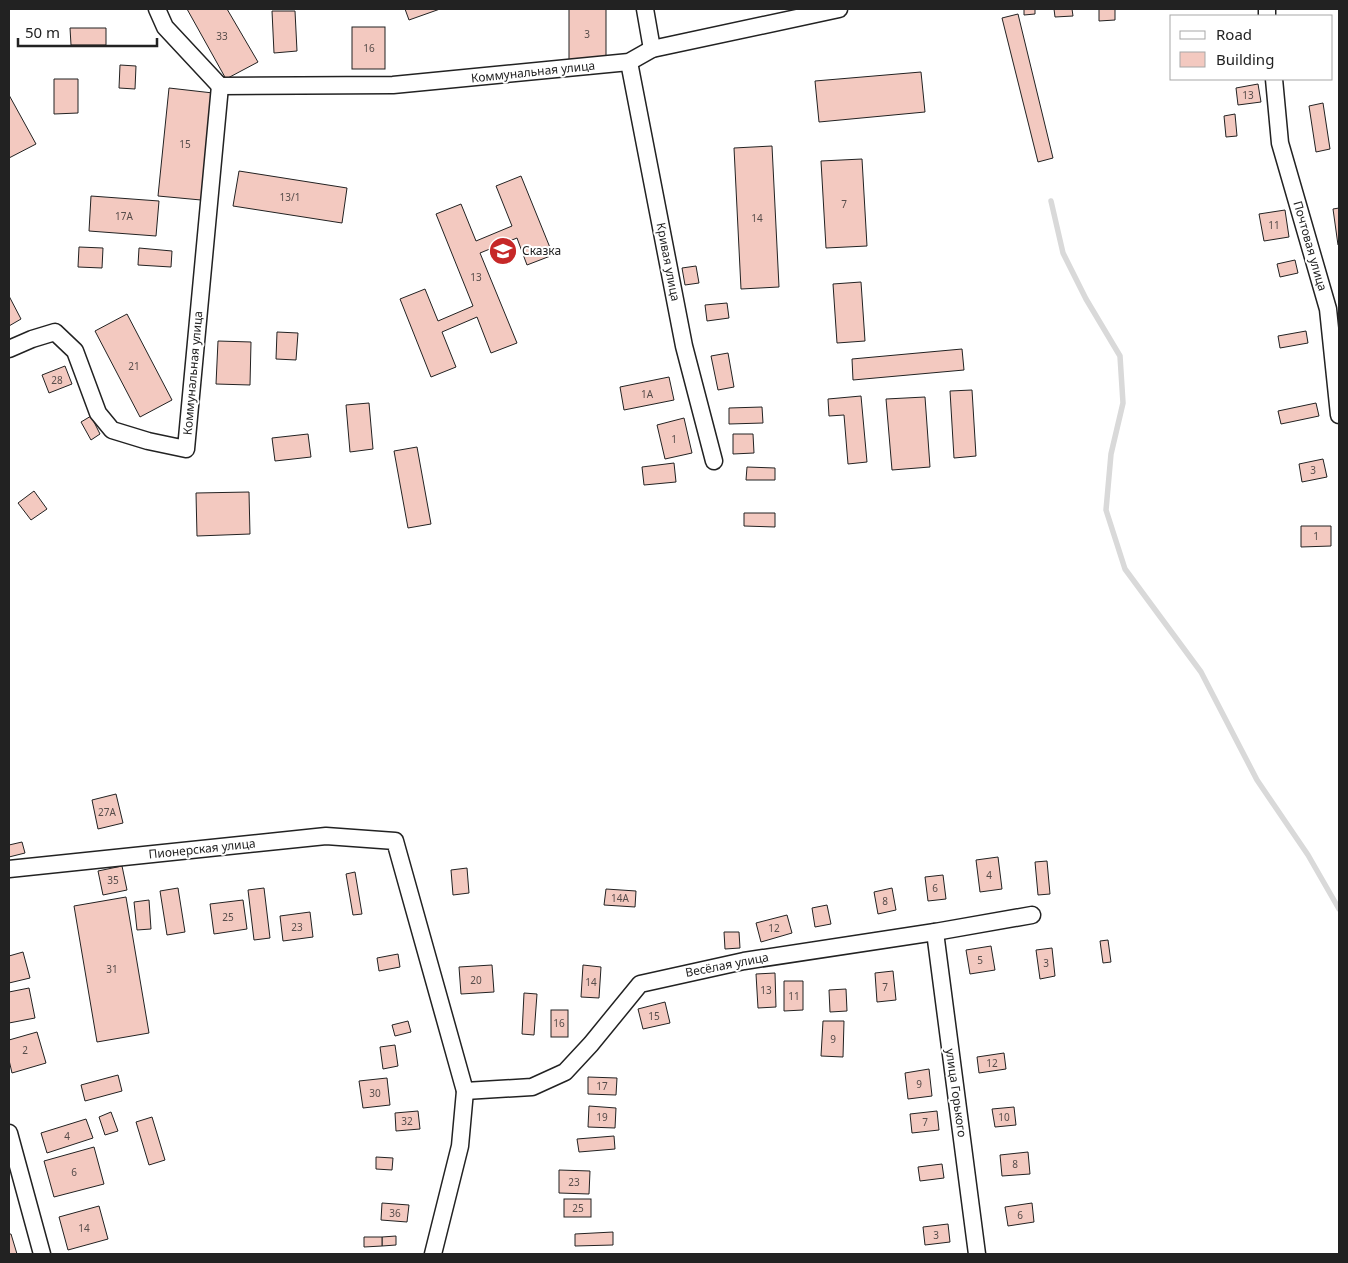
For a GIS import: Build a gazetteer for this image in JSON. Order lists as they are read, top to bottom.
{
  "streets": {
    "street": [
      "Коммунальная улица",
      "Почтовая улица",
      "Кривая улица",
      "Пионерская улица",
      "Весёлая улица",
      "улица Горького"
    ]
  },
  "crossings": [
    ["Коммунальная улица", "Кривая улица"],
    ["Пионерская улица", "Весёлая улица"],
    ["Весёлая улица", "улица Горького"]
  ],
  "places": {
    "school or university": ["Сказка"]
  },
  "house_numbers": [
    "3",
    "33",
    "16",
    "13",
    "15",
    "13/1",
    "7",
    "17А",
    "14",
    "11",
    "13",
    "21",
    "28",
    "1А",
    "1",
    "3",
    "1",
    "27А",
    "4",
    "35",
    "6",
    "14А",
    "8",
    "25",
    "23",
    "12",
    "5",
    "3",
    "31",
    "20",
    "14",
    "7",
    "13",
    "11",
    "15",
    "16",
    "9",
    "2",
    "12",
    "9",
    "17",
    "30",
    "19",
    "10",
    "32",
    "7",
    "4",
    "8",
    "6",
    "23",
    "25",
    "36",
    "6",
    "14",
    "3"
  ],
  "legend": ["Road", "Building"],
  "scale_bar": "50 m"
}
